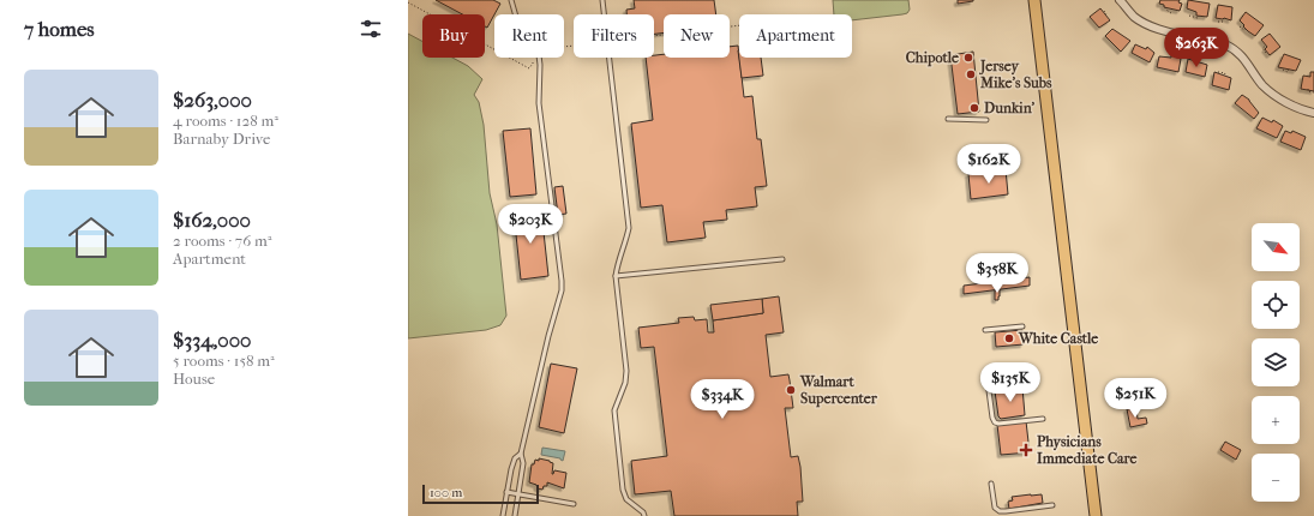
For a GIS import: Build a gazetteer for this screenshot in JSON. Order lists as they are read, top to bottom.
{
  "places": {
    "other": [
      "Chipotle",
      "Jersey Mike's Subs",
      "Dunkin'",
      "White Castle",
      "Walmart Supercenter"
    ],
    "health": ["Physicians Immediate Care"]
  },
  "scale_bar": "100 m",
  "north": "bottom right",
  "page": {
    "heading": "7 homes",
    "chip": [
      "Buy",
      "Rent",
      "Filters",
      "New",
      "Apartment"
    ],
    "price": [
      "$263K",
      "$162K",
      "$203K",
      "$358K",
      "$135K",
      "$251K",
      "$334K"
    ],
    "list": [
      {
        "name": "$263,000",
        "note": "4 rooms · 128 m² · Barnaby Drive"
      },
      {
        "name": "$162,000",
        "note": "2 rooms · 76 m² · Apartment"
      },
      {
        "name": "$334,000",
        "note": "5 rooms · 158 m² · House"
      }
    ],
    "map_buttons": ["+", "−"],
    "scale": "100 m"
  }
}
